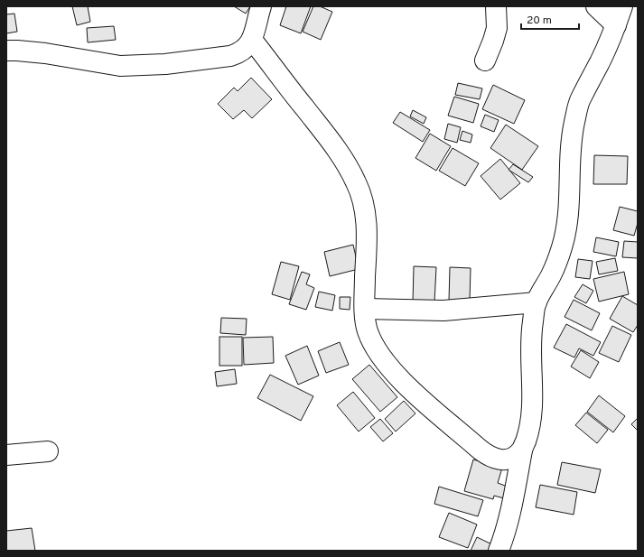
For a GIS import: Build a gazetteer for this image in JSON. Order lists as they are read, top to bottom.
{
  "scale_bar": "20 m"
}
